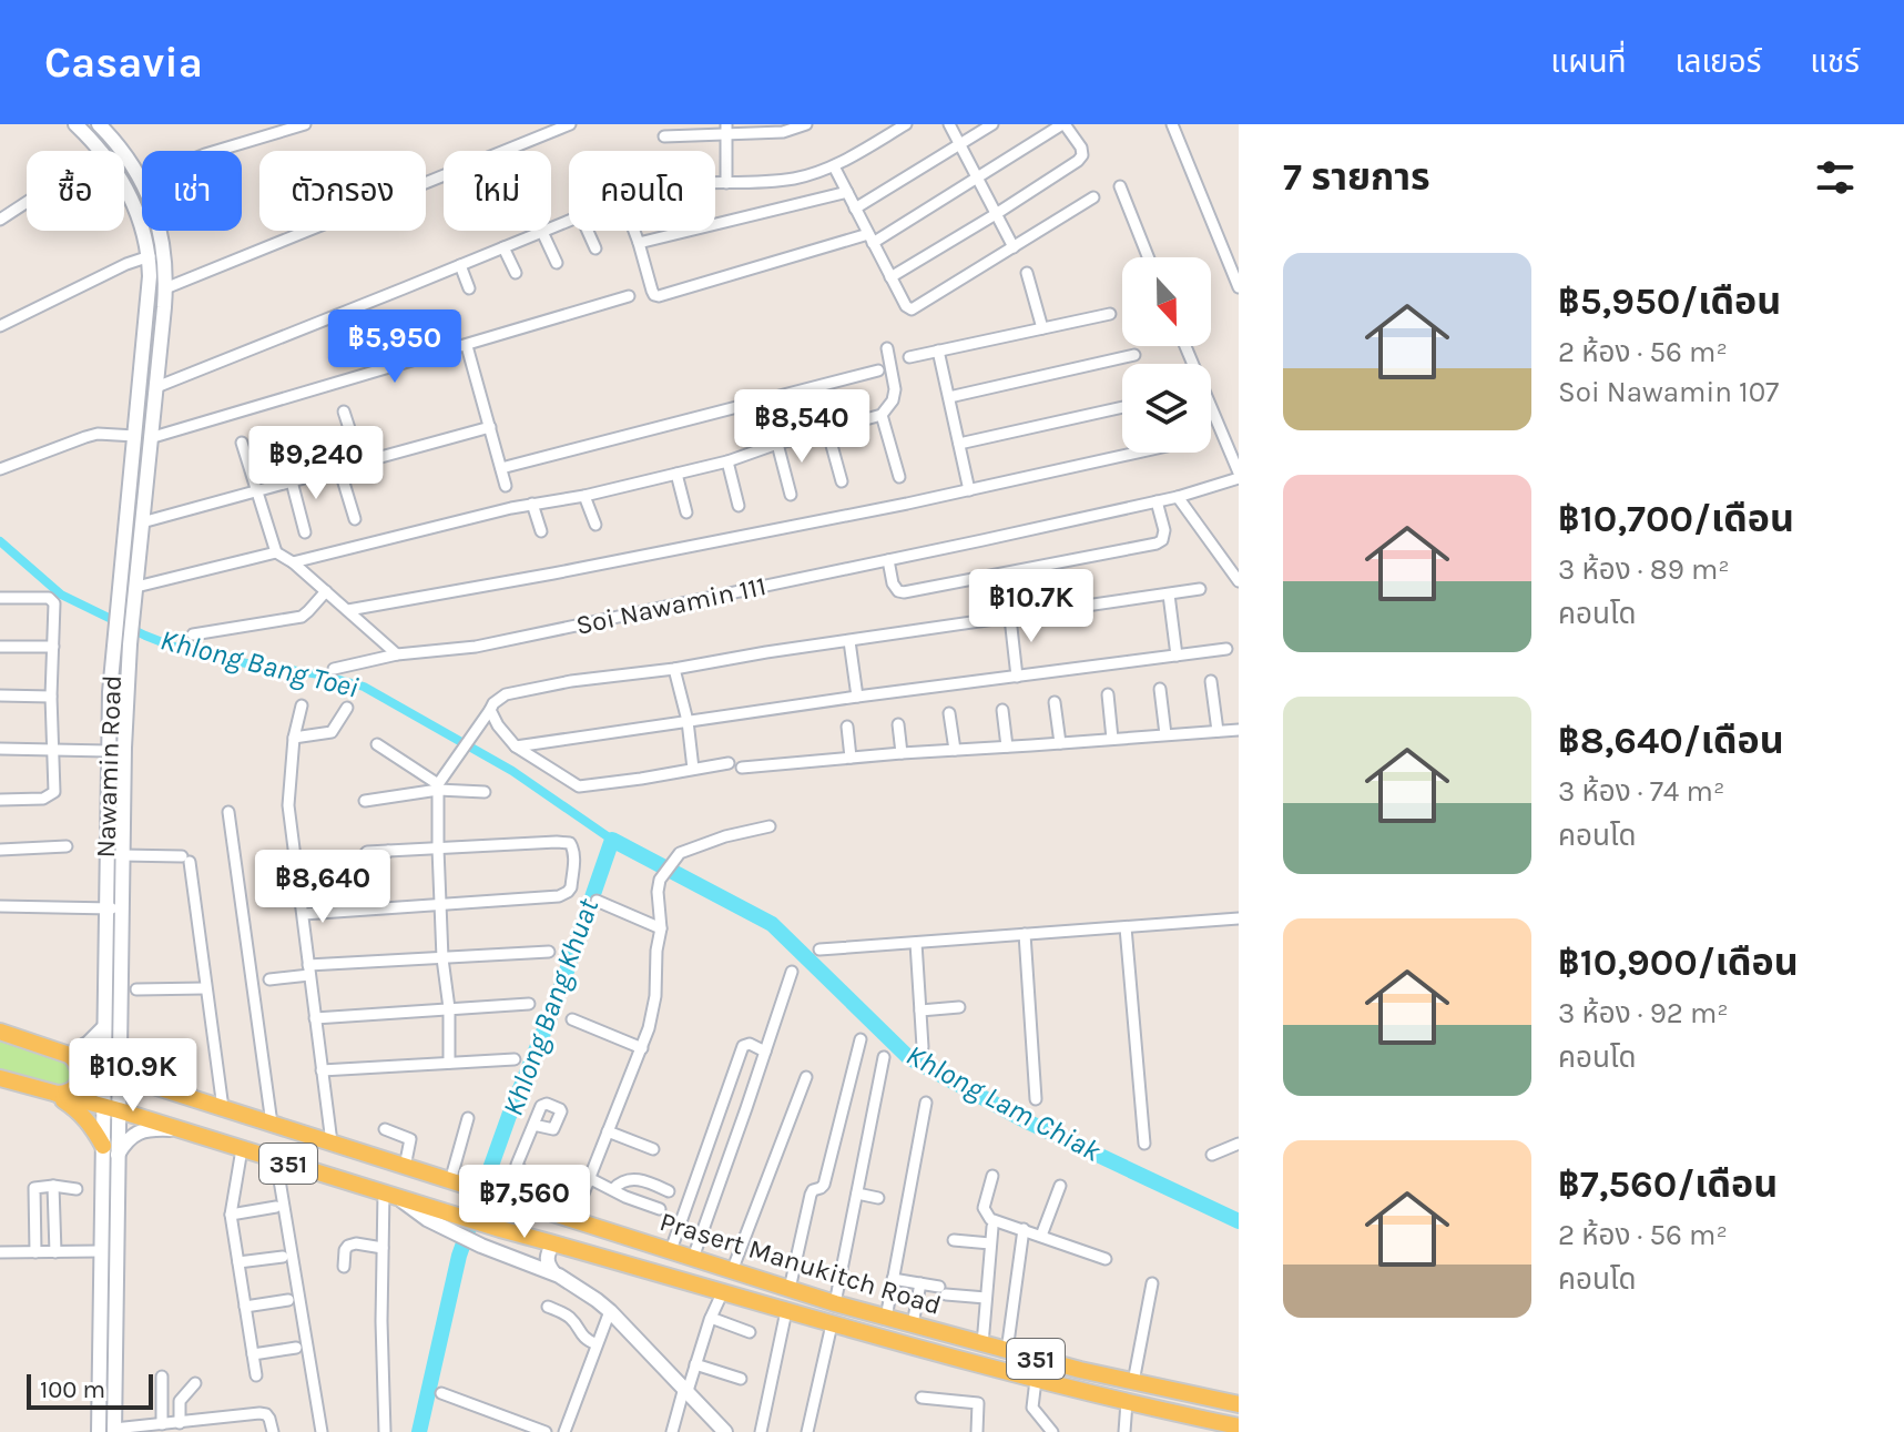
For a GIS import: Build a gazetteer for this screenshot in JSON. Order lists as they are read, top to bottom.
{
  "streets": {
    "main road": ["Nawamin Road", "351", "Prasert Manukitch Road"],
    "street": ["Soi Nawamin 111"]
  },
  "crossings": [
    ["Nawamin Road", "Prasert Manukitch Road"]
  ],
  "water": ["Khlong Bang Toei", "Khlong Bang Khuat", "Khlong Lam Chiak"],
  "scale_bar": "100 m",
  "north": "bottom",
  "page": {
    "header": "Casavia",
    "nav": ["แผนที่", "เลเยอร์", "แชร์"],
    "heading": "7 รายการ",
    "chip": [
      "ซื้อ",
      "เช่า",
      "ตัวกรอง",
      "ใหม่",
      "คอนโด"
    ],
    "list": [
      {
        "name": "฿5,950/เดือน",
        "note": "2 ห้อง · 56 m² · Soi Nawamin 107"
      },
      {
        "name": "฿10,700/เดือน",
        "note": "3 ห้อง · 89 m² · คอนโด"
      },
      {
        "name": "฿8,640/เดือน",
        "note": "3 ห้อง · 74 m² · คอนโด"
      },
      {
        "name": "฿10,900/เดือน",
        "note": "3 ห้อง · 92 m² · คอนโด"
      },
      {
        "name": "฿7,560/เดือน",
        "note": "2 ห้อง · 56 m² · คอนโด"
      }
    ],
    "price": [
      "฿5,950",
      "฿8,540",
      "฿9,240",
      "฿10.7K",
      "฿8,640",
      "฿10.9K",
      "฿7,560"
    ],
    "scale": "100 m"
  }
}
